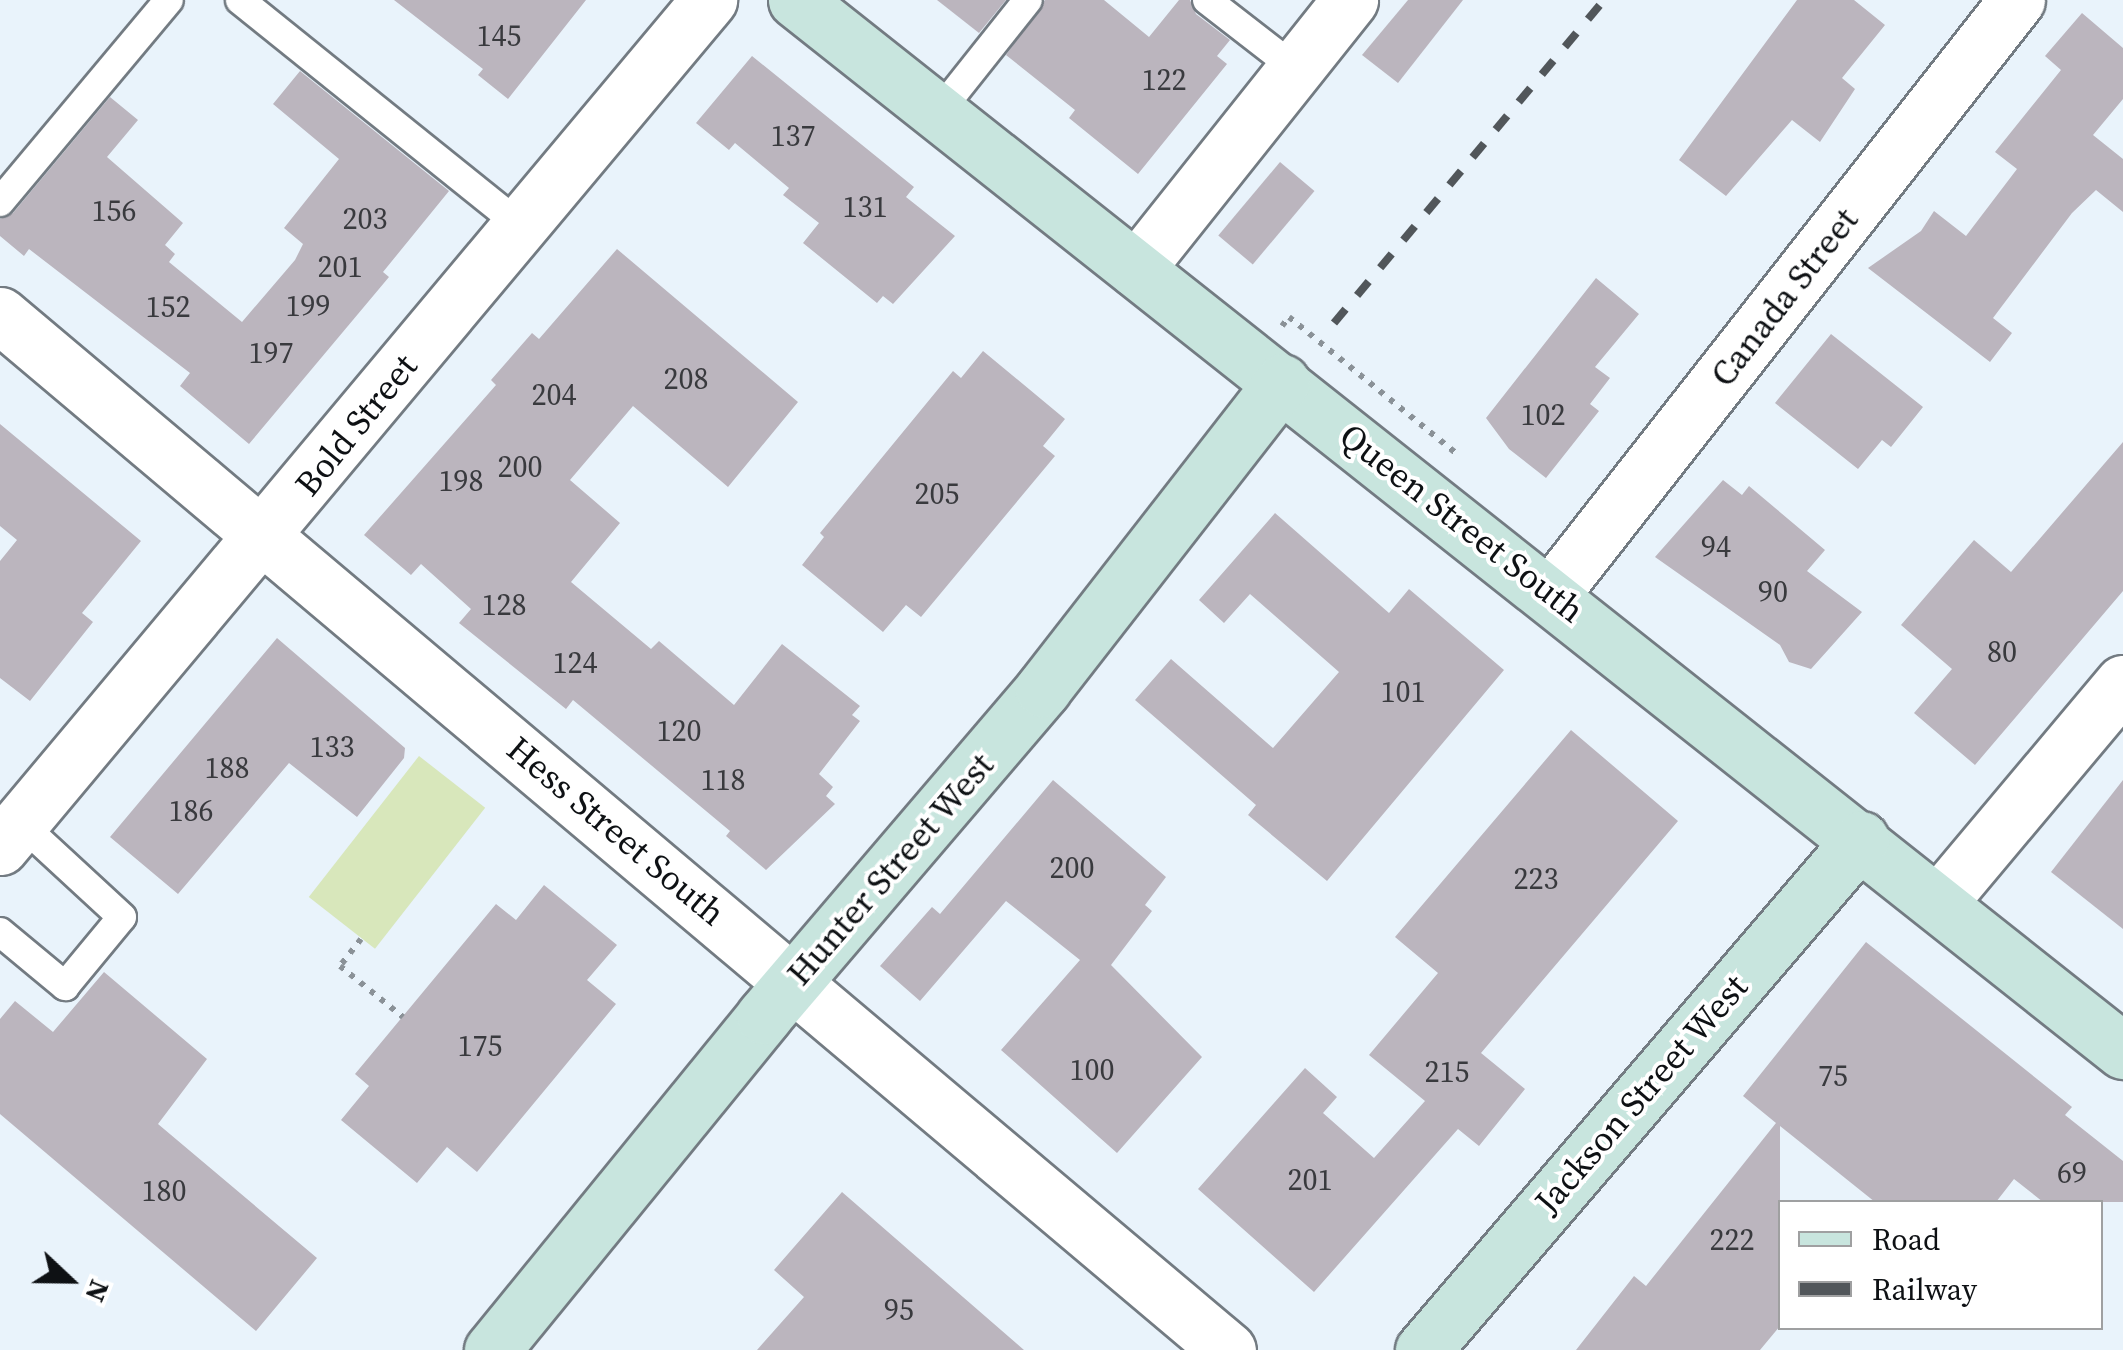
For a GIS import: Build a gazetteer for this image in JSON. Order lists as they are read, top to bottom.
{
  "streets": {
    "street": [
      "Canada Street",
      "Bold Street",
      "Queen Street South",
      "Hess Street South",
      "Hunter Street West",
      "Jackson Street West"
    ]
  },
  "crossings": [
    ["Canada Street", "Queen Street South"],
    ["Bold Street", "Hess Street South"],
    ["Queen Street South", "Hunter Street West"],
    ["Queen Street South", "Jackson Street West"],
    ["Hess Street South", "Hunter Street West"]
  ],
  "house_numbers": [
    "145",
    "122",
    "137",
    "131",
    "156",
    "203",
    "201",
    "199",
    "152",
    "197",
    "208",
    "204",
    "102",
    "200",
    "198",
    "205",
    "94",
    "90",
    "128",
    "80",
    "124",
    "101",
    "120",
    "133",
    "188",
    "118",
    "186",
    "200",
    "223",
    "175",
    "100",
    "215",
    "75",
    "69",
    "201",
    "180",
    "222",
    "95"
  ],
  "legend": ["Road", "Railway"],
  "north": "right"
}
